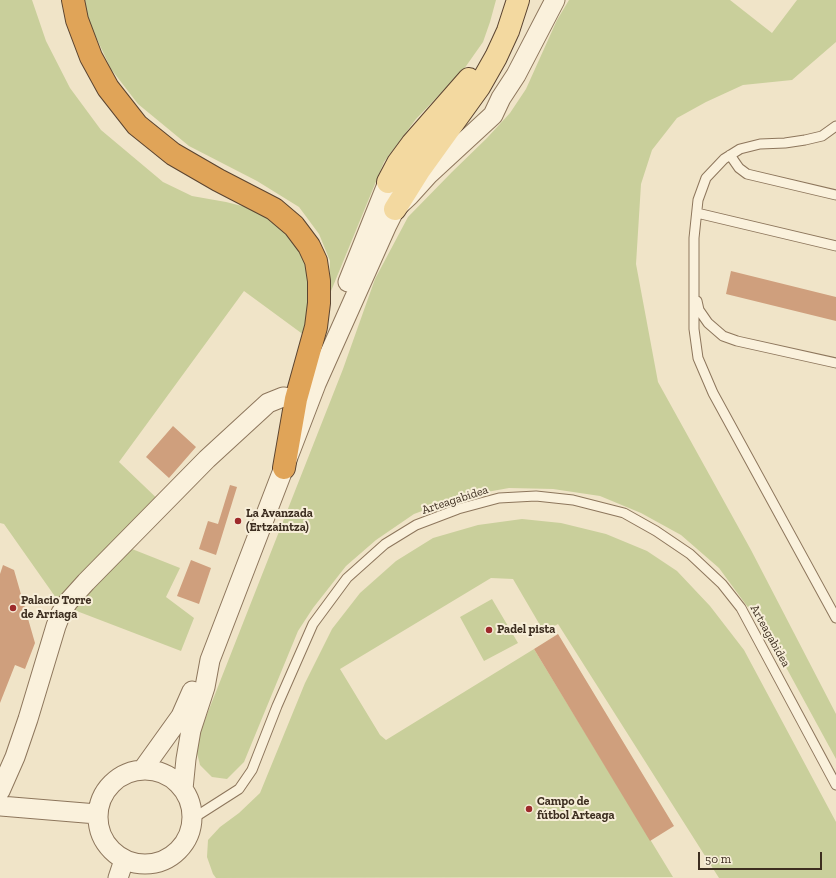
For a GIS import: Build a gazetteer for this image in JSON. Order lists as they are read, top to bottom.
{
  "streets": {
    "lane": ["Arteagabidea"]
  },
  "places": [
    "La Avanzada (Ertzaintza)",
    "Palacio Torre de Arriaga",
    "Padel pista",
    "Campo de fútbol Arteaga"
  ],
  "scale_bar": "50 m"
}
